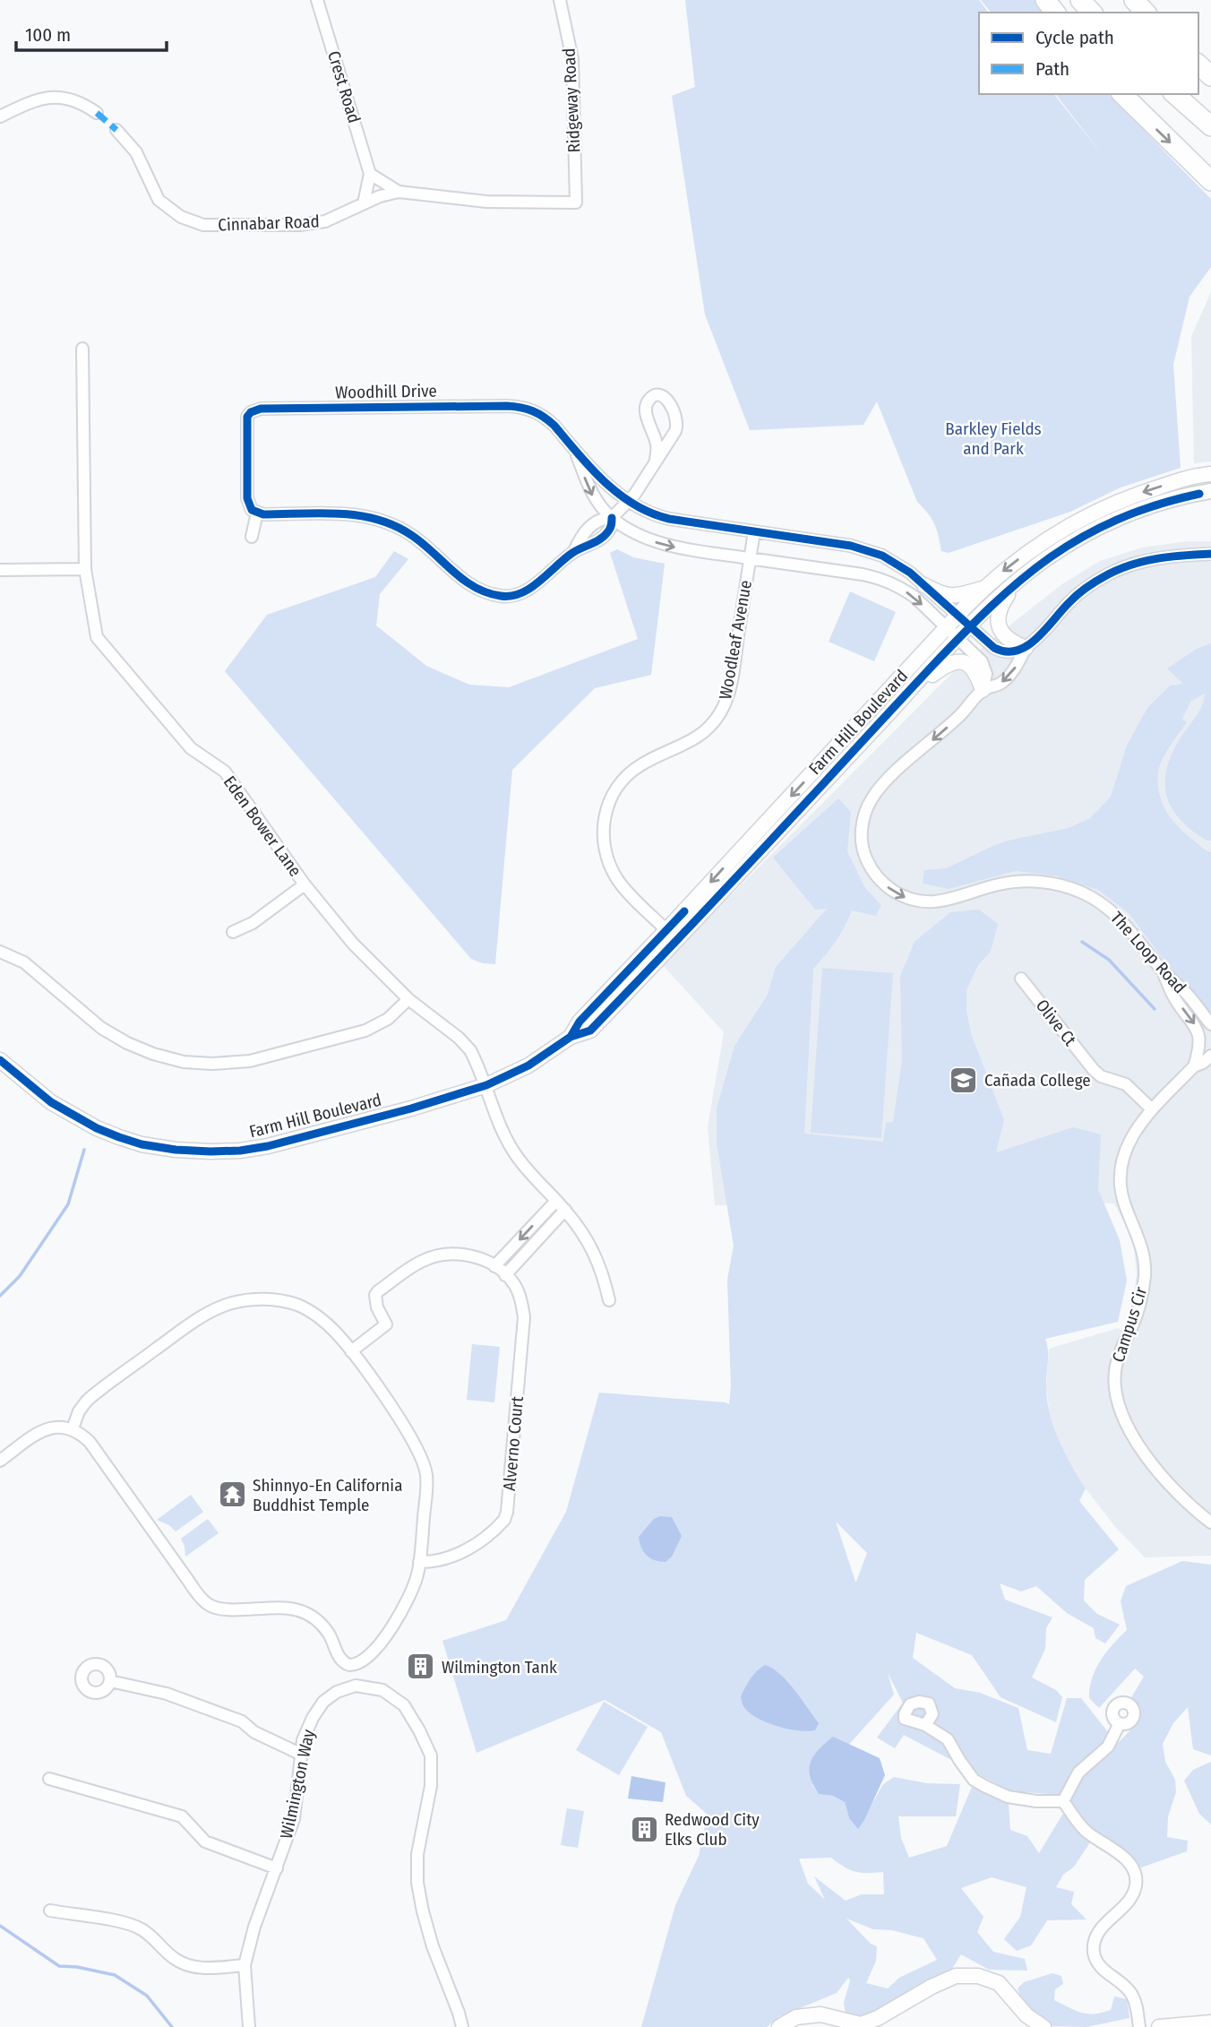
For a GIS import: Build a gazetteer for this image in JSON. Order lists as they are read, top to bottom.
{
  "streets": {
    "main road": ["Farm Hill Boulevard"],
    "street": [
      "Crest Road",
      "Ridgeway Road",
      "Cinnabar Road",
      "Woodhill Drive",
      "Woodleaf Avenue",
      "Eden Bower Lane",
      "The Loop Road",
      "Olive Ct",
      "Campus Cir",
      "Alverno Court",
      "Wilmington Way"
    ]
  },
  "crossings": [
    ["Crest Road", "Cinnabar Road"],
    ["Ridgeway Road", "Cinnabar Road"],
    ["Woodhill Drive", "Woodleaf Avenue"],
    ["Woodhill Drive", "Farm Hill Boulevard"],
    ["Woodhill Drive", "The Loop Road"],
    ["Woodleaf Avenue", "Farm Hill Boulevard"],
    ["Farm Hill Boulevard", "Eden Bower Lane"],
    ["Olive Ct", "Campus Cir"]
  ],
  "parks": ["Barkley Fields and Park"],
  "places": {
    "school or university": ["Cañada College"],
    "temple": ["Shinnyo-En California Buddhist Temple"],
    "building": ["Wilmington Tank", "Redwood City Elks Club"]
  },
  "legend": ["Cycle path", "Path"],
  "scale_bar": "100 m"
}
